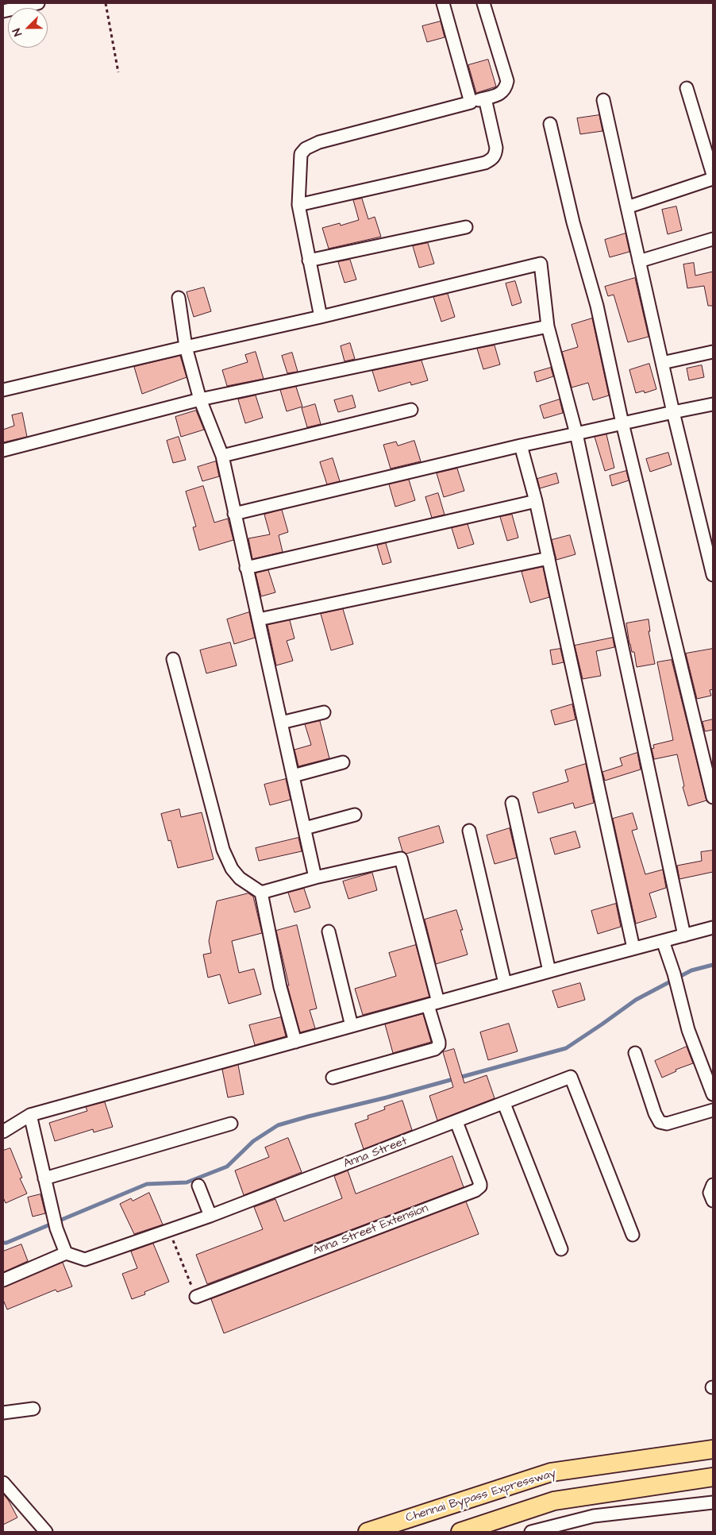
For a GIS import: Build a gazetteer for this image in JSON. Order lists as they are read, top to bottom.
{
  "streets": {
    "highway": ["Chennai Bypass Expressway"],
    "street": ["Anna Street", "Anna Street Extension"]
  },
  "crossings": [
    ["Anna Street", "Anna Street Extension"]
  ],
  "north": "bottom left"
}
